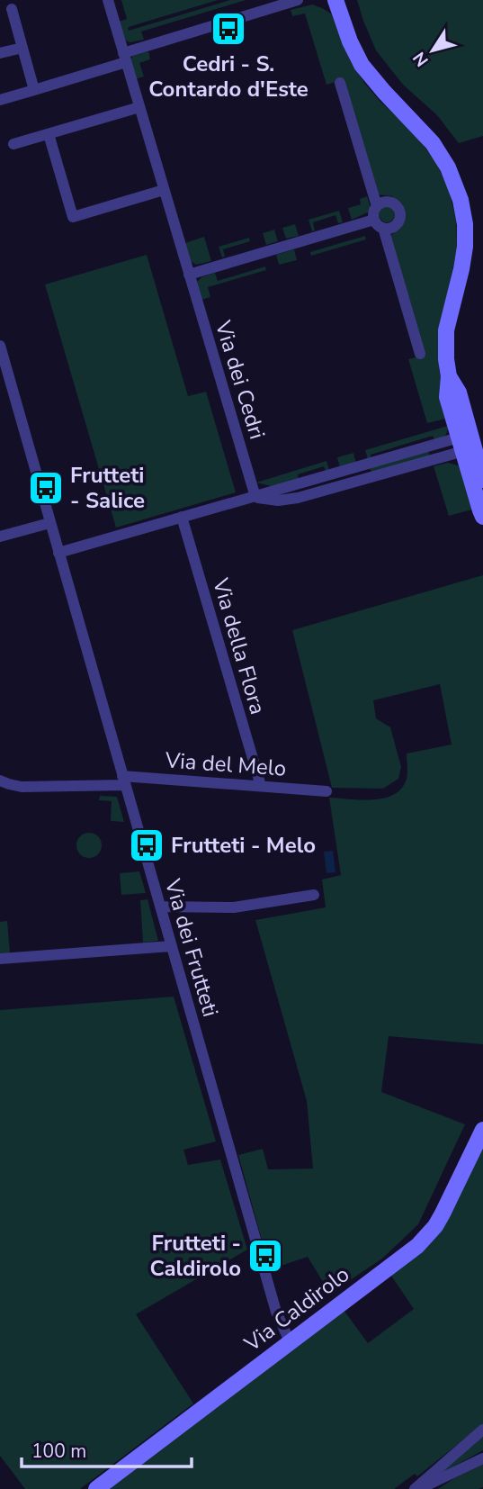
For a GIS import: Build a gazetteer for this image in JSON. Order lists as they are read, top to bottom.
{
  "streets": {
    "street": [
      "Via dei Cedri",
      "Via della Flora",
      "Via del Melo",
      "Via dei Frutteti",
      "Via Caldirolo"
    ]
  },
  "crossings": [
    ["Via della Flora", "Via del Melo"],
    ["Via del Melo", "Via dei Frutteti"],
    ["Via dei Frutteti", "Via Caldirolo"]
  ],
  "places": {
    "bus stop": [
      "Cedri - S. Contardo d'Este",
      "Frutteti - Salice",
      "Frutteti - Melo",
      "Frutteti - Caldirolo"
    ]
  },
  "scale_bar": "100 m",
  "north": "bottom left"
}
